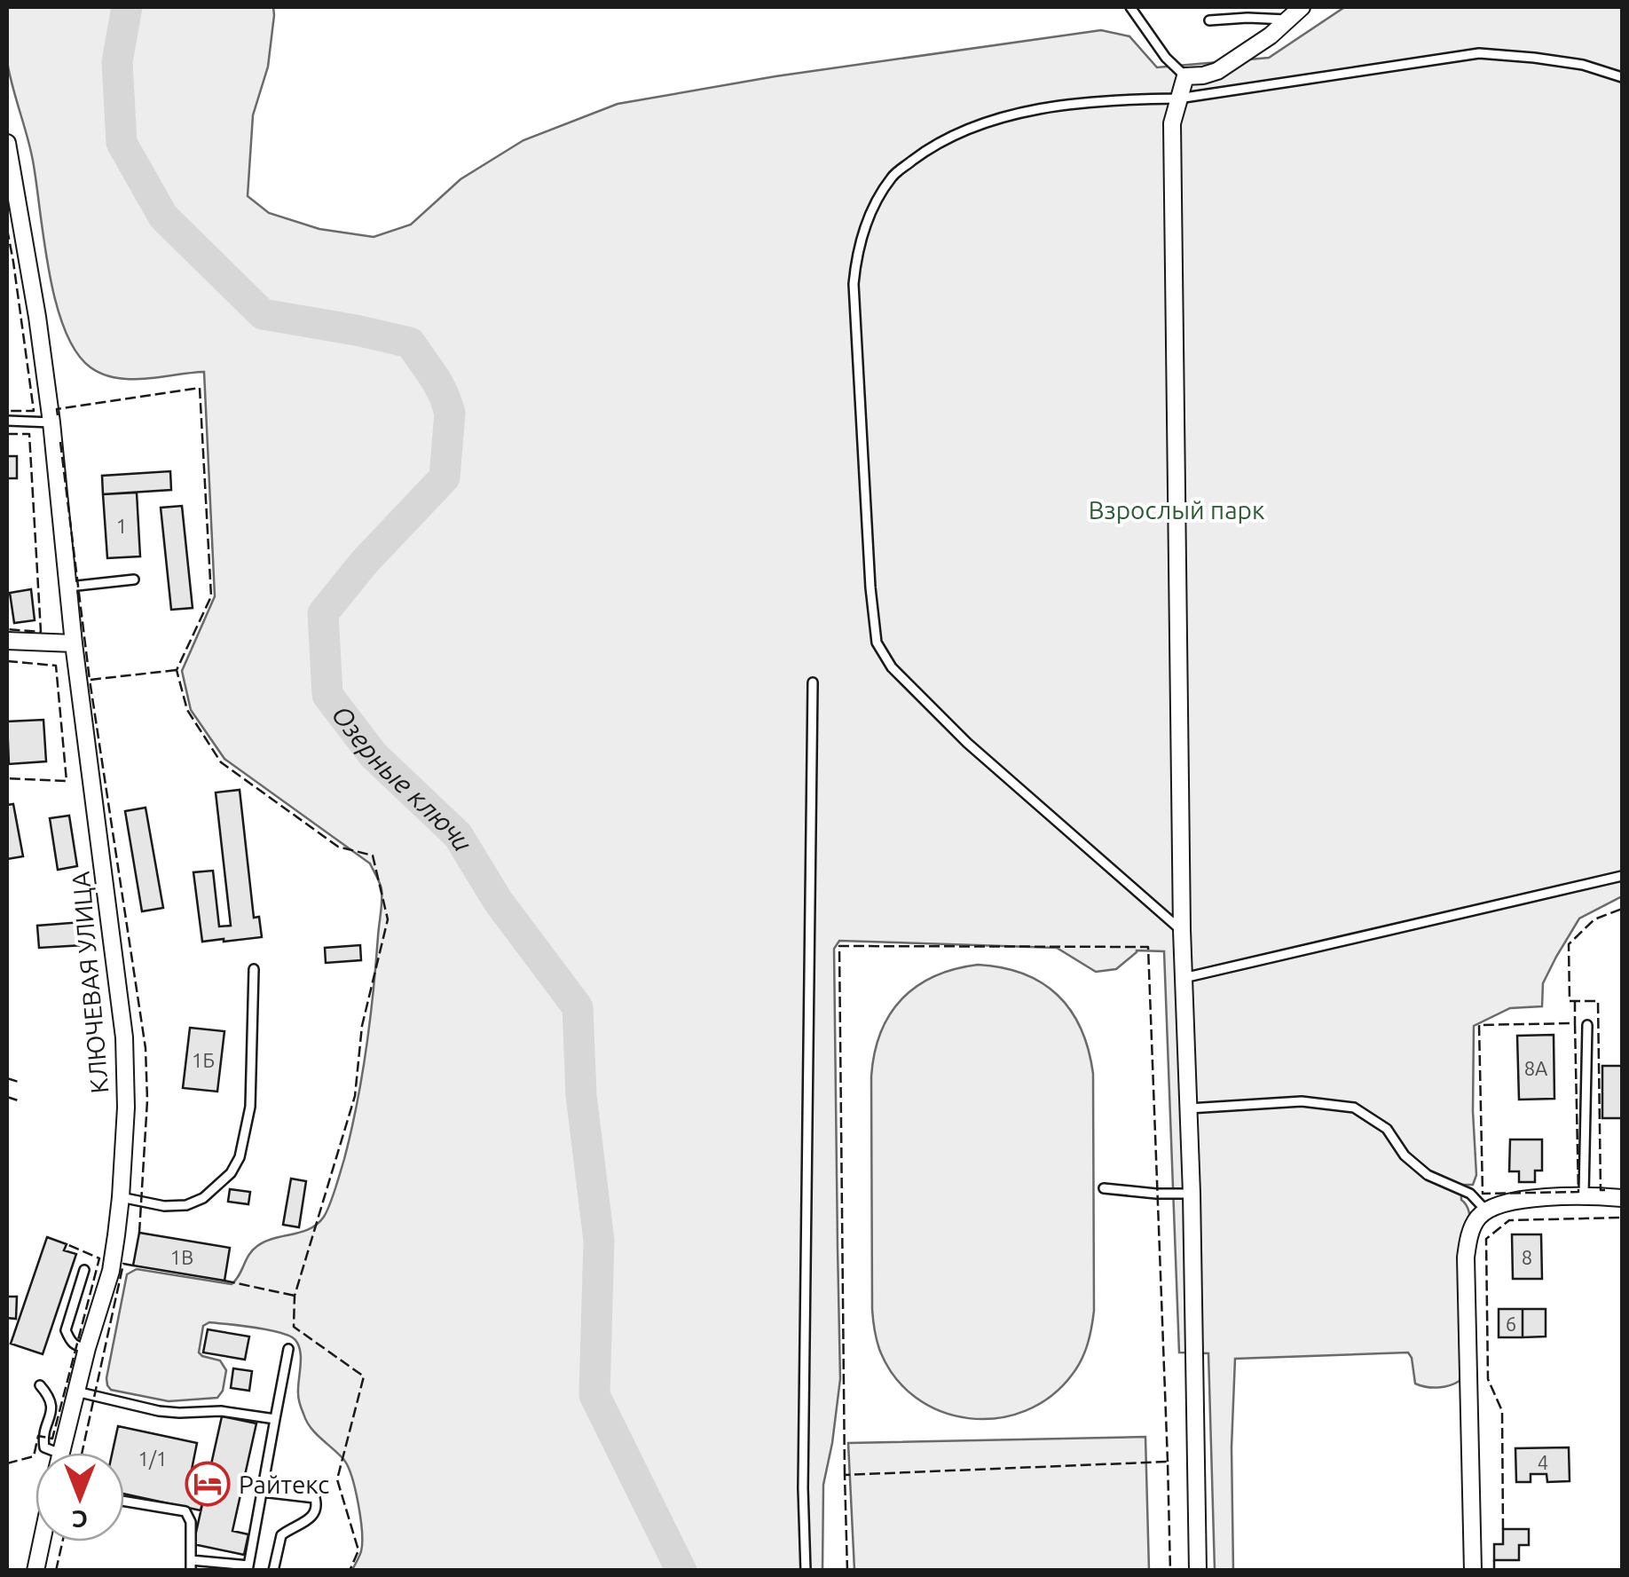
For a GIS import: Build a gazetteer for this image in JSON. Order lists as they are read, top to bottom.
{
  "streets": {
    "street": ["КЛЮЧЕВАЯ УЛИЦА"]
  },
  "water": ["Озерные ключи"],
  "parks": ["Взрослый парк"],
  "places": {
    "hotel": ["Райтекс"]
  },
  "house_numbers": [
    "1",
    "1Б",
    "8А",
    "1В",
    "8",
    "6",
    "1/1",
    "4"
  ],
  "north": "bottom"
}
